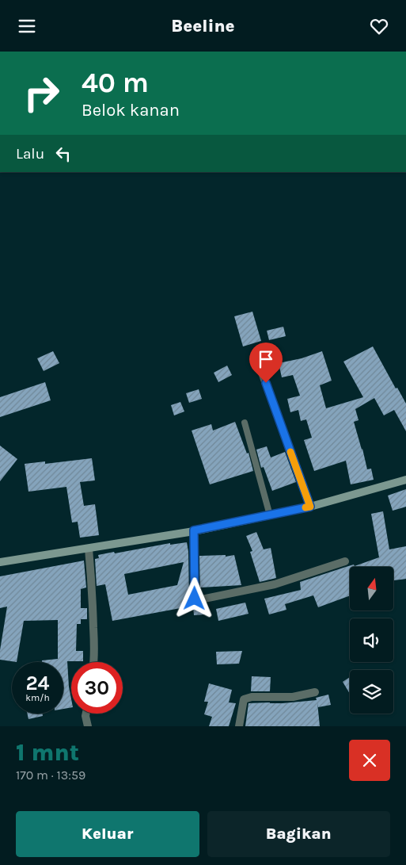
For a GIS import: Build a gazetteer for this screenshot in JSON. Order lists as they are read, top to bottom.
{
  "north": "top",
  "page": {
    "header": "Beeline",
    "turn": ["40 m", "Belok kanan"],
    "then": "Lalu",
    "speed": "24 km/h",
    "limit": "30",
    "heading": ["1 mnt", "170 m · 13:59"],
    "buttons": ["Keluar", "Bagikan"]
  }
}
